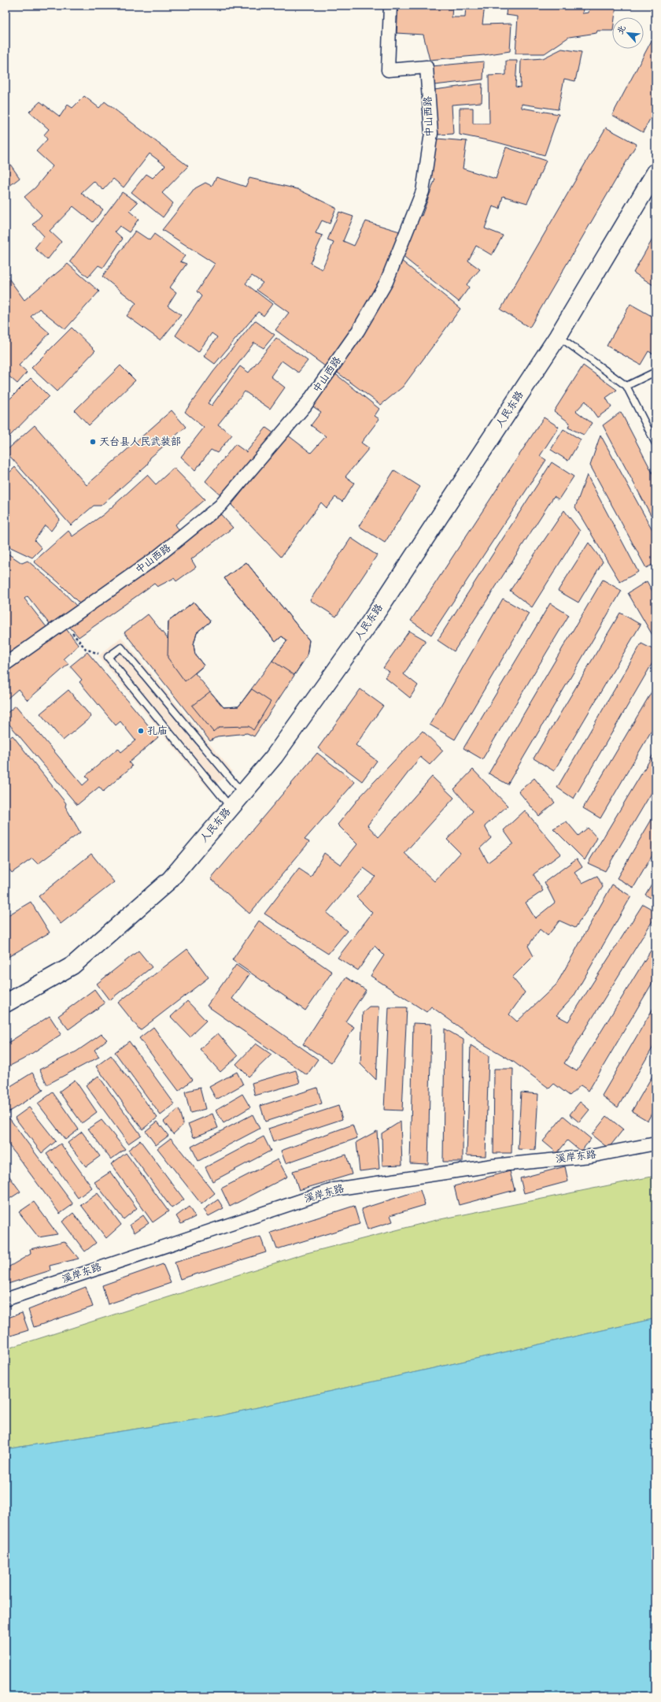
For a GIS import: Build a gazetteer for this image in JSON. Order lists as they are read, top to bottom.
{
  "streets": {
    "main road": ["人民东路"],
    "street": ["中山西路", "溪岸东路"]
  },
  "places": ["天台县人民武装部", "孔庙"],
  "north": "top left"
}
